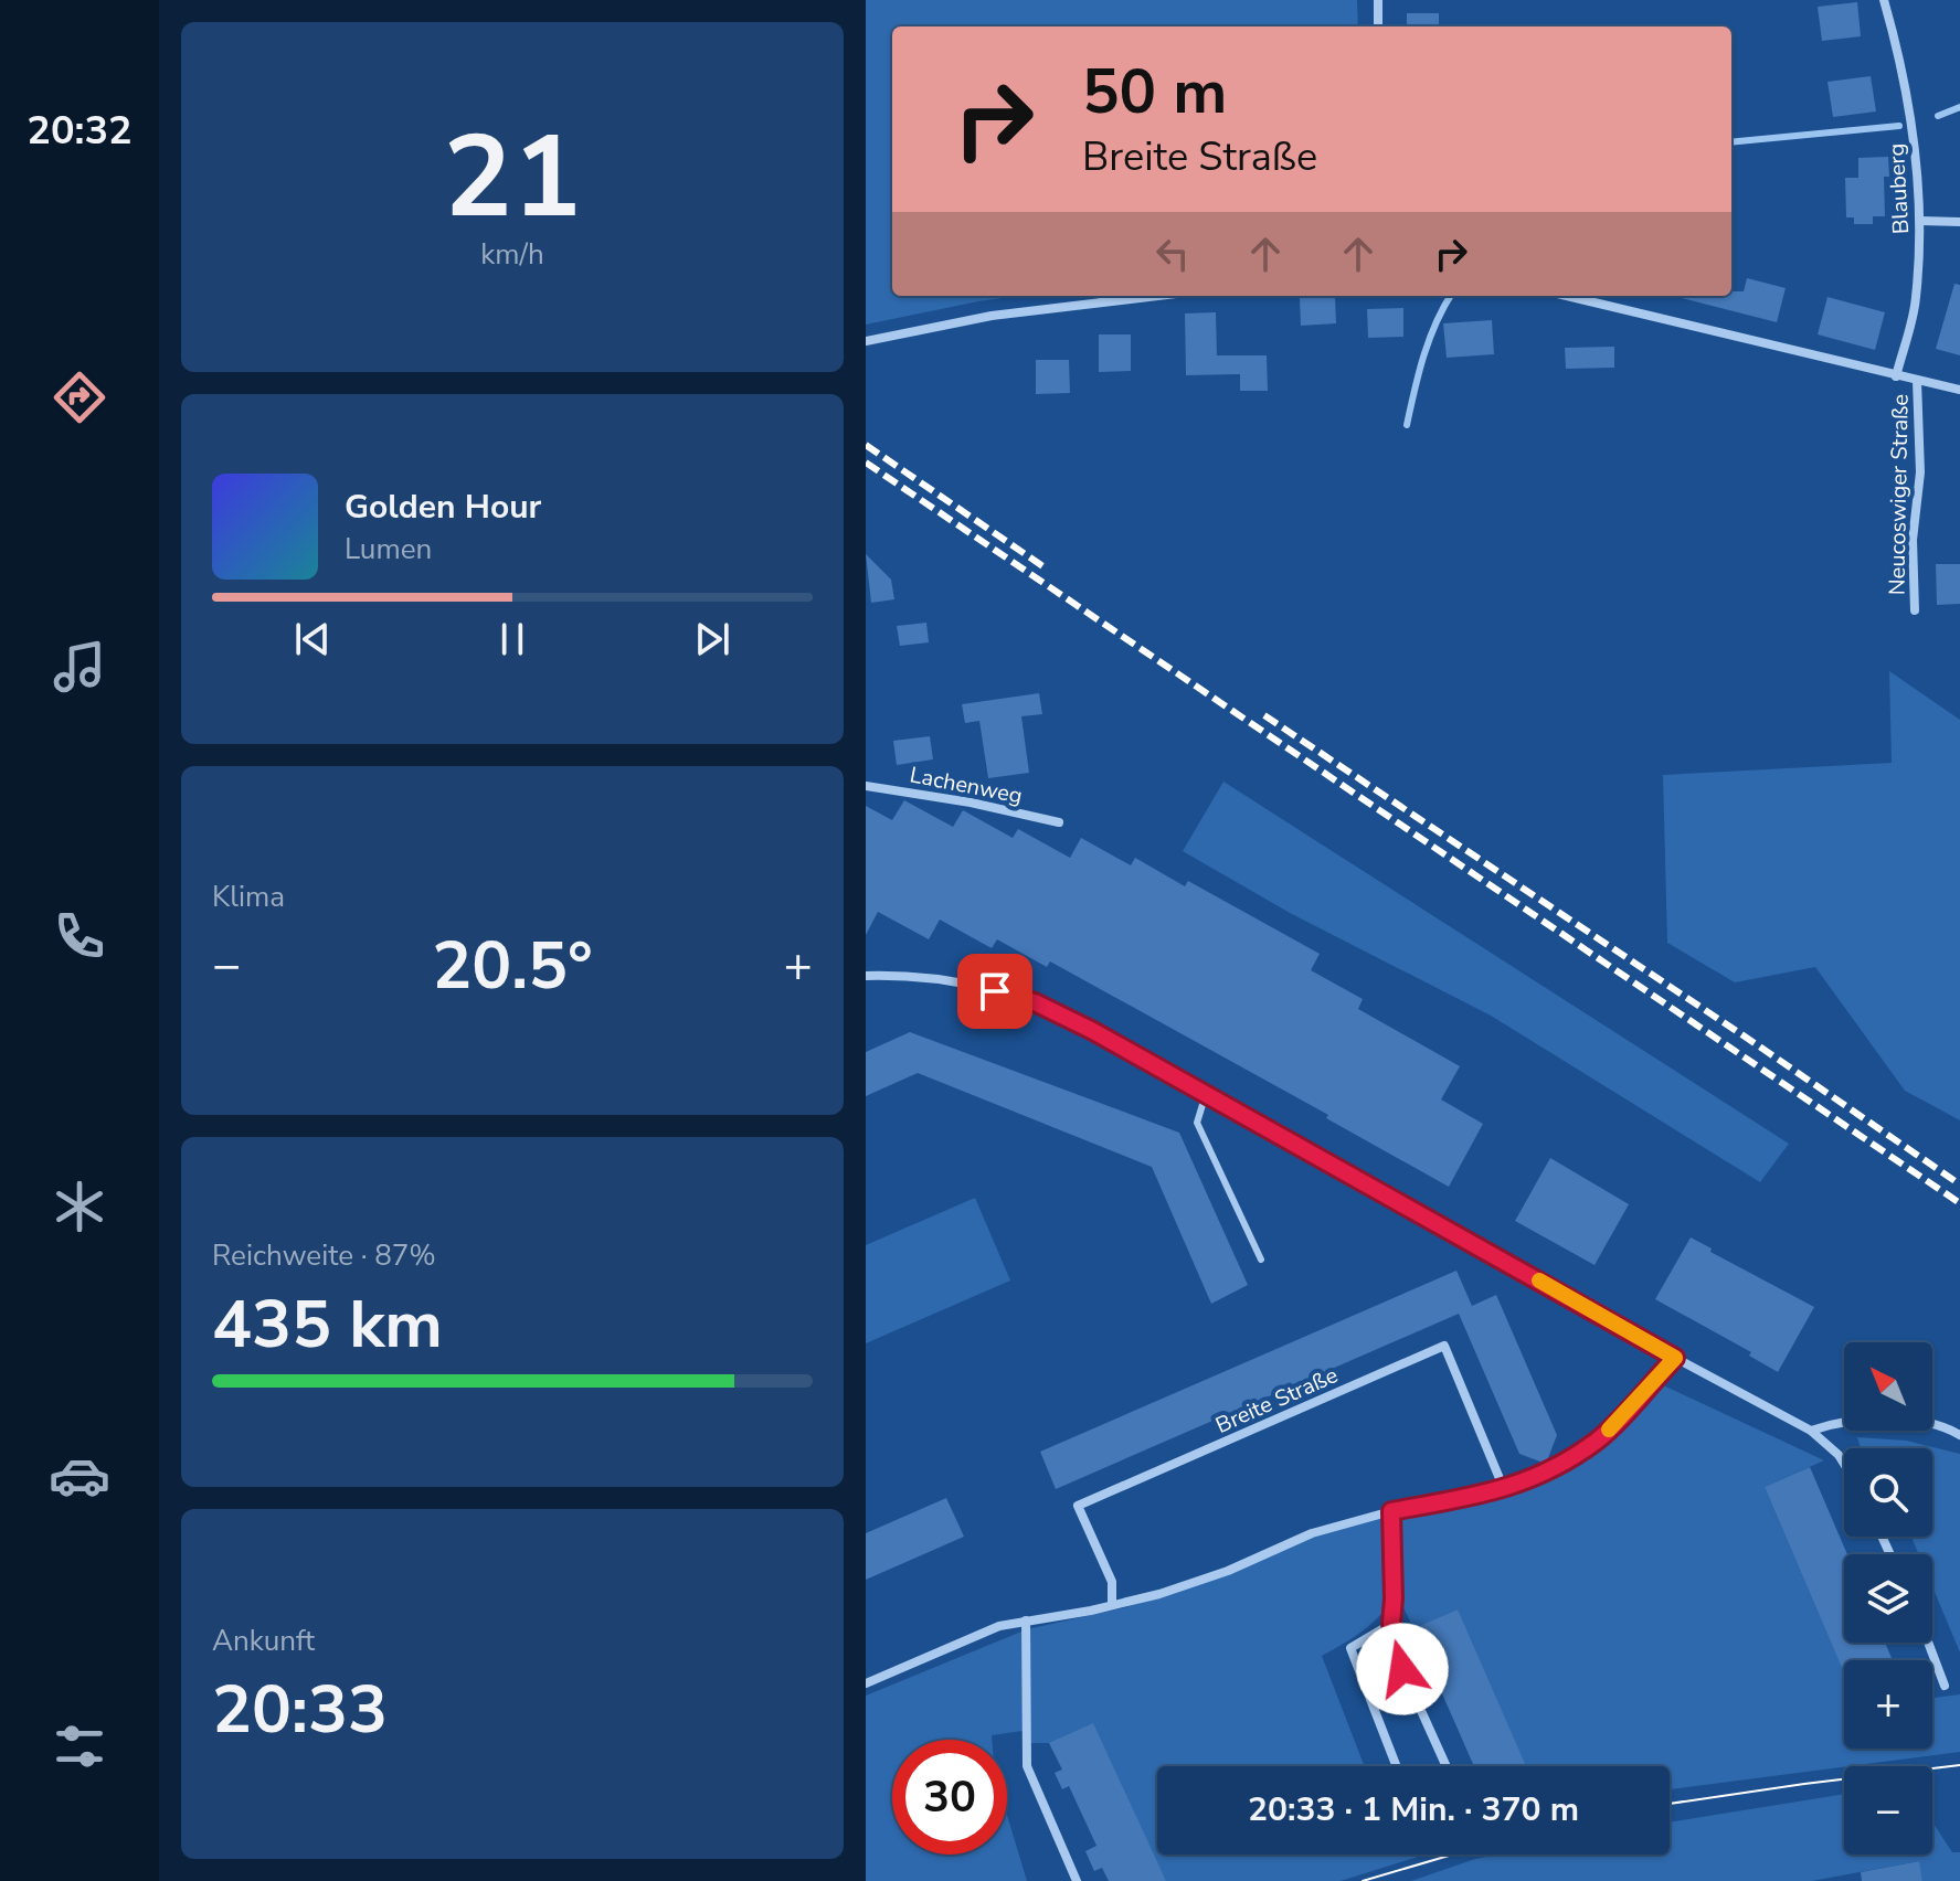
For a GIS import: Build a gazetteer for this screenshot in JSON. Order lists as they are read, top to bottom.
{
  "streets": {
    "street": [
      "Blauberg",
      "Neucoswiger Straße",
      "Lachenweg",
      "Breite Straße"
    ]
  },
  "crossings": [
    ["Blauberg", "Neucoswiger Straße"]
  ],
  "north": "top left",
  "page": {
    "tabs": "20:32",
    "tile": [
      ["21", "km/h"],
      "Klima",
      ["Reichweite · 87%", "435 km"],
      ["Ankunft", "20:33"]
    ],
    "turn": ["50 m", "Breite Straße"],
    "song": ["Golden Hour", "Lumen"],
    "heat": ["−", "20.5°", "+"],
    "map_buttons": ["+", "−"],
    "limit": "30",
    "trip": "20:33 · 1 Min. · 370 m"
  }
}
